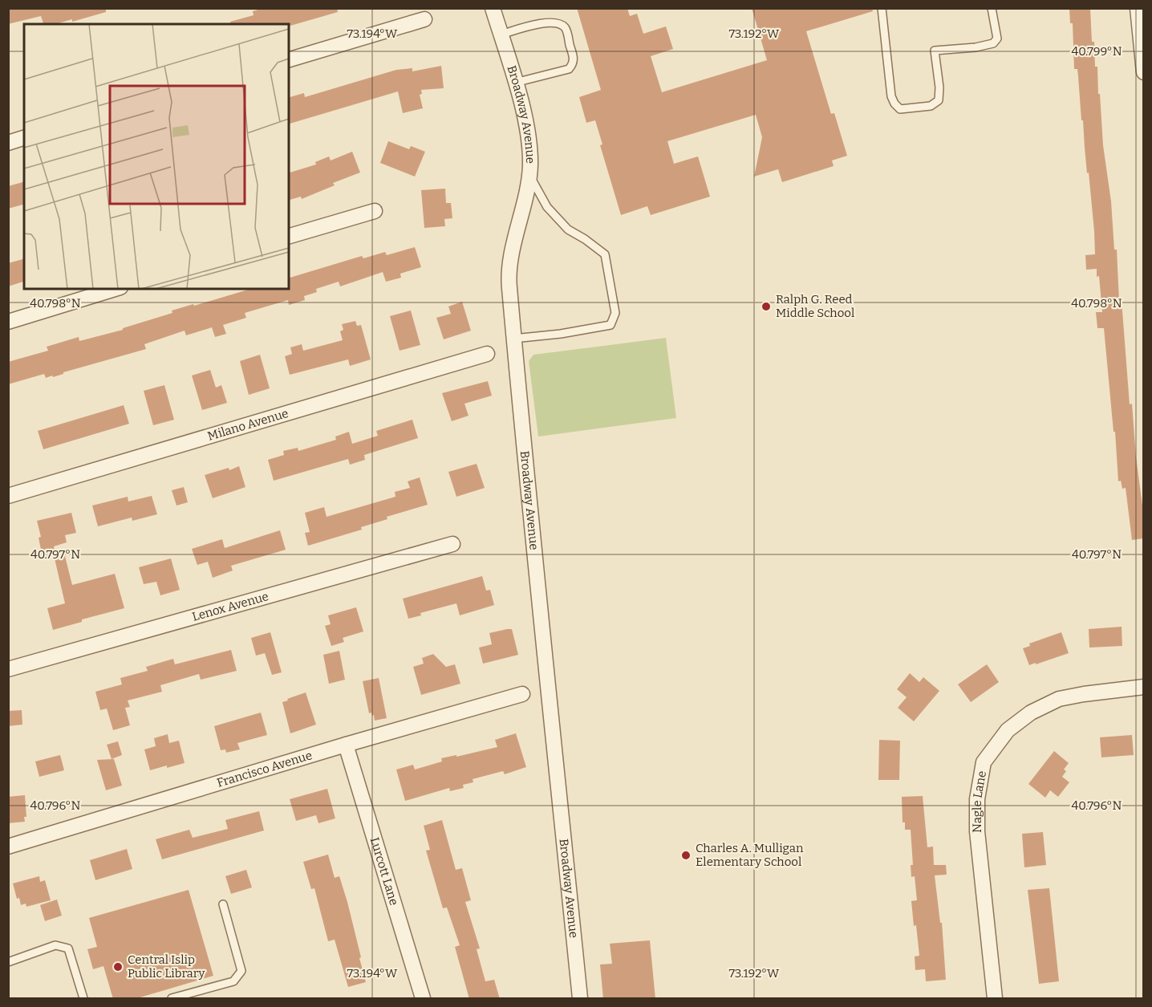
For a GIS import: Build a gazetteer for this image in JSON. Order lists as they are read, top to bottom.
{
  "streets": {
    "street": [
      "Broadway Avenue",
      "Milano Avenue",
      "Lenox Avenue",
      "Francisco Avenue",
      "Nagle Lane",
      "Lurcott Lane"
    ]
  },
  "crossings": [
    ["Francisco Avenue", "Lurcott Lane"]
  ],
  "places": ["Ralph G. Reed Middle School", "Charles A. Mulligan Elementary School", "Central Islip Public Library"],
  "coordinates": [
    "73.194°W",
    "73.192°W",
    "40.799°N",
    "40.798°N",
    "40.797°N",
    "40.796°N"
  ]
}
